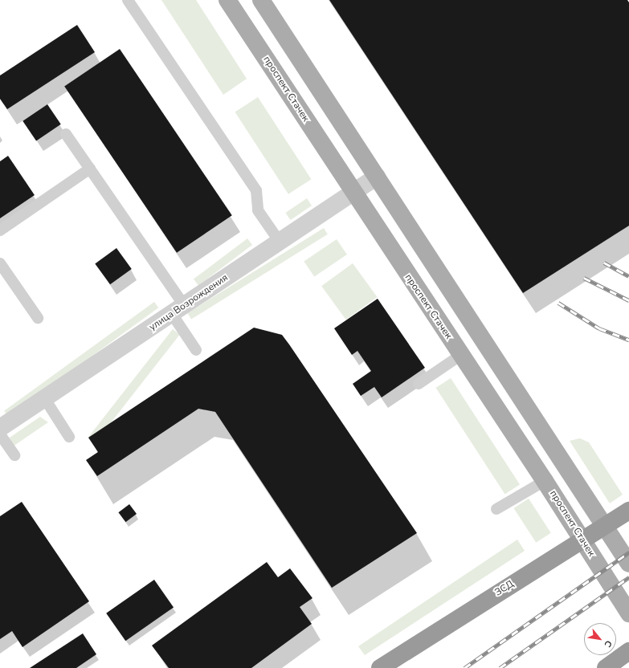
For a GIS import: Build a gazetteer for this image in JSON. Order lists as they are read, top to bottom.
{
  "streets": {
    "highway": ["ЗСД"],
    "main road": ["проспект Стачек"],
    "street": ["улица Возрождения"]
  },
  "crossings": [
    ["проспект Стачек", "улица Возрождения"]
  ],
  "north": "bottom right"
}
